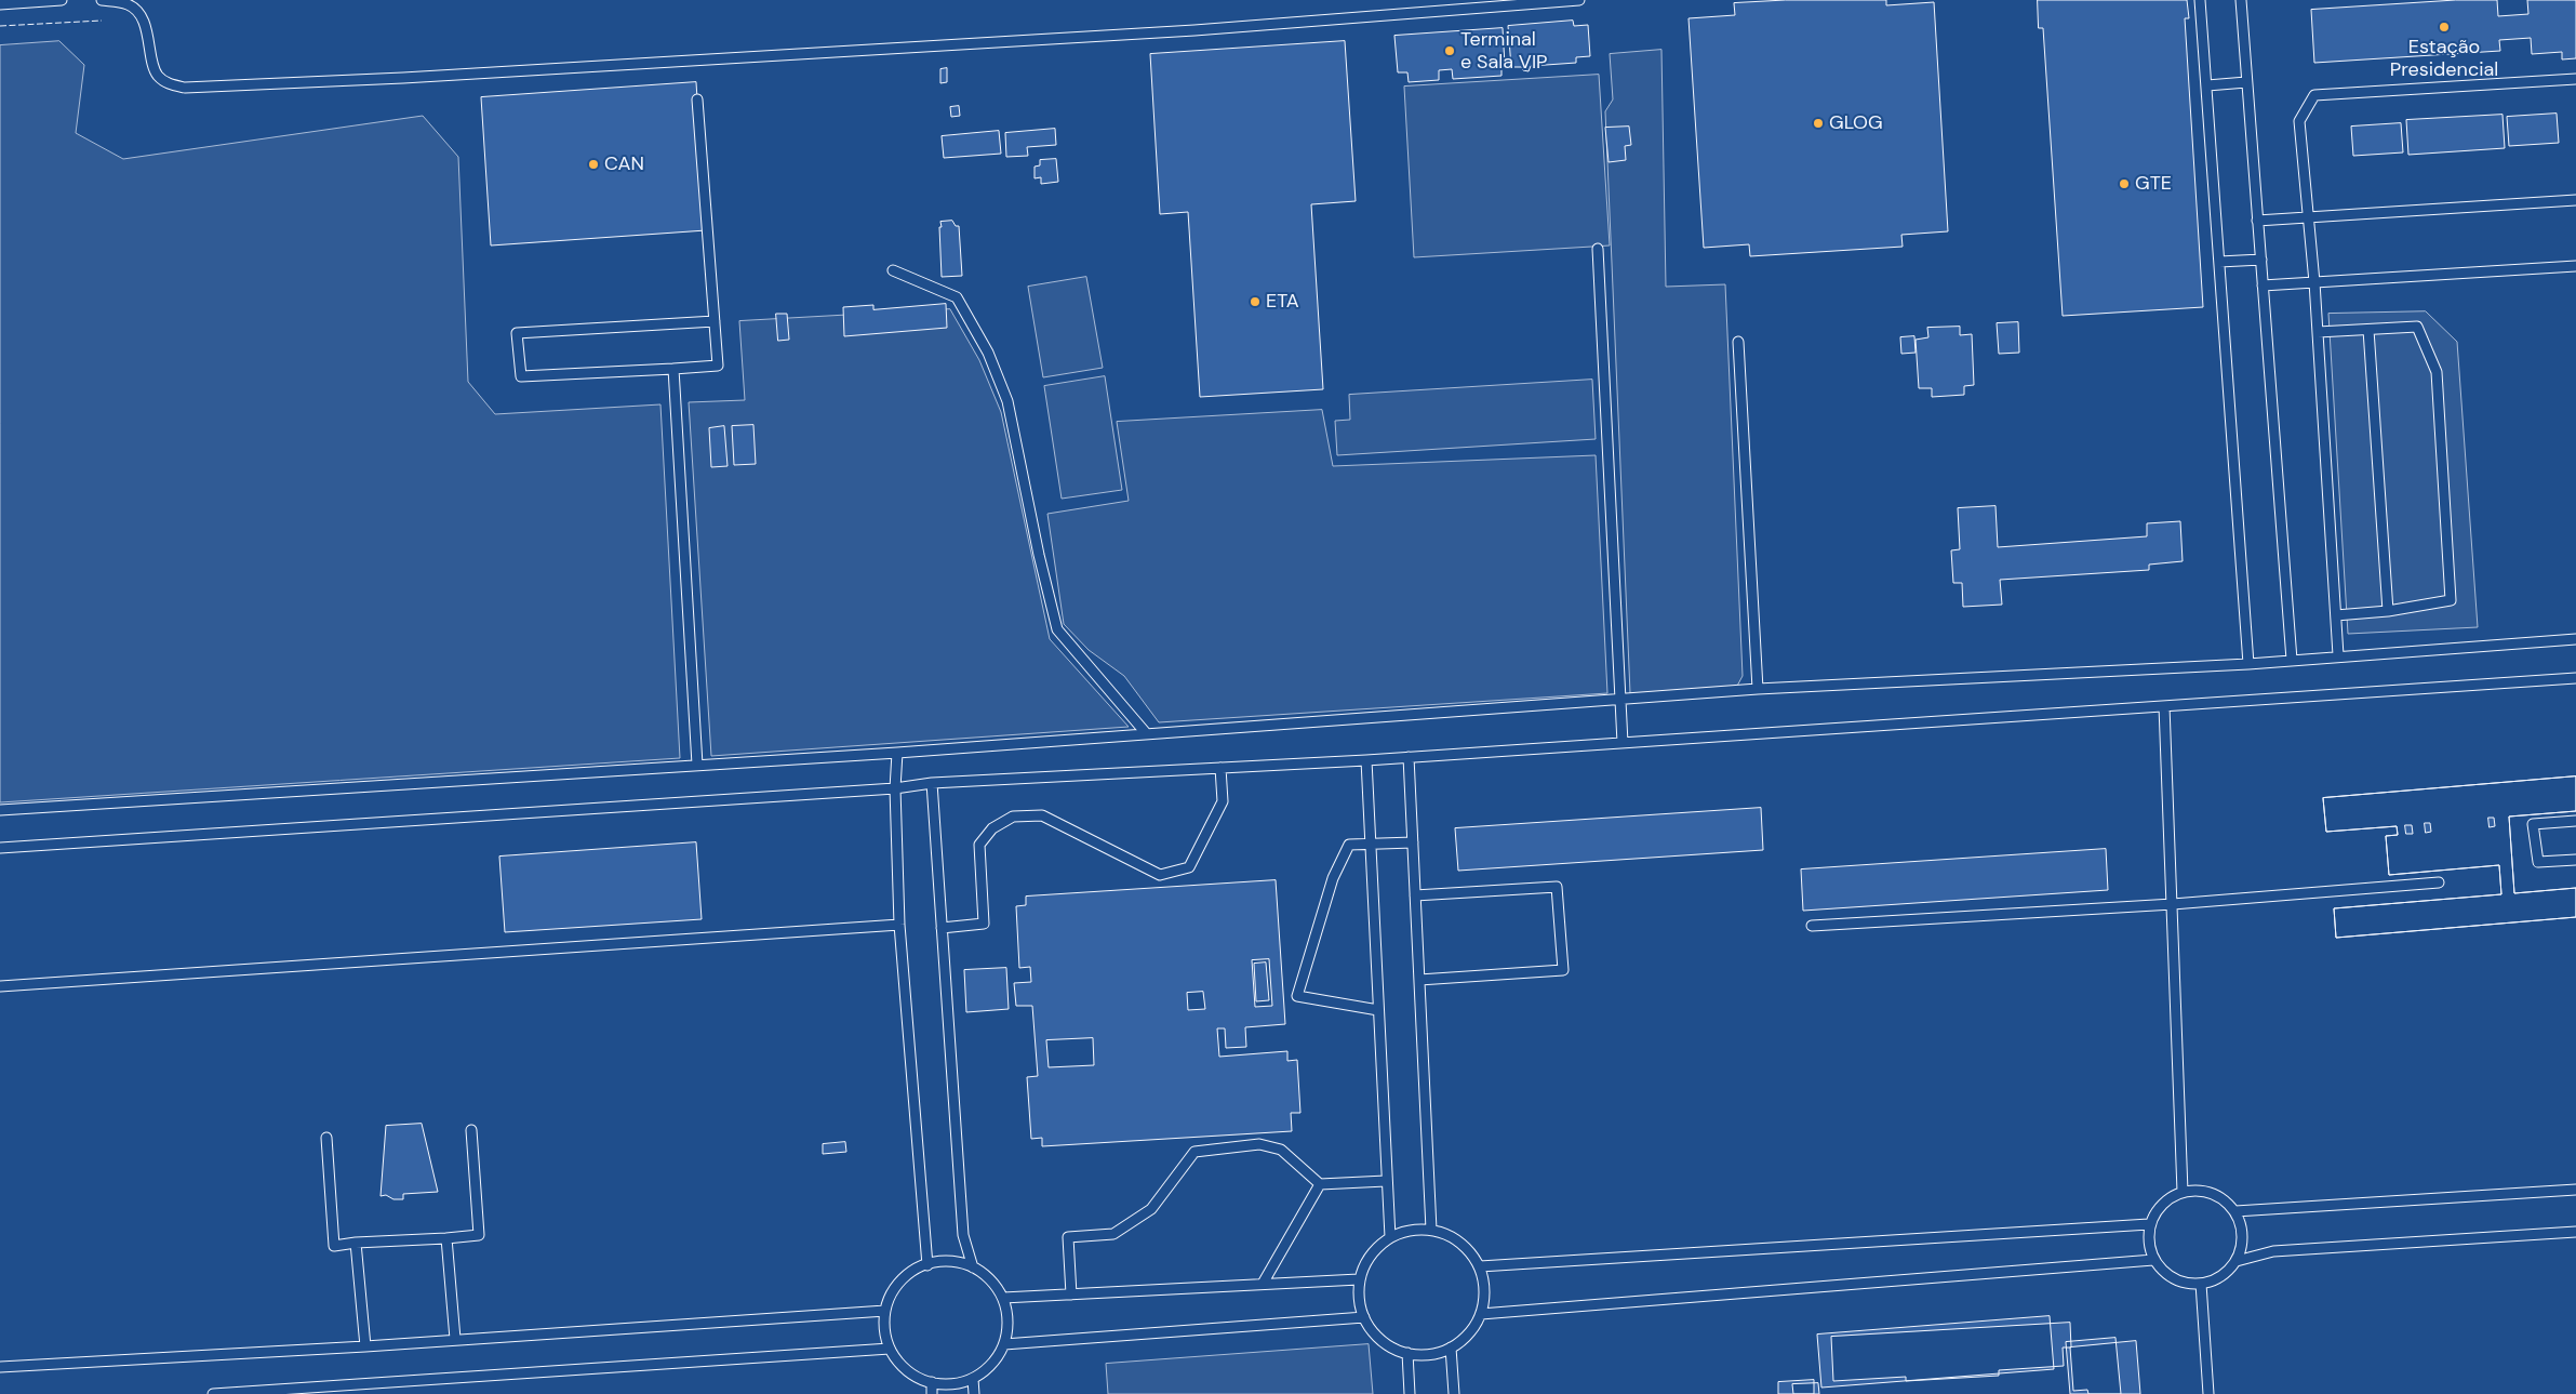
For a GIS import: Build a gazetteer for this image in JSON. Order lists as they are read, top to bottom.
{
  "places": [
    "Estação Presidencial",
    "Terminal e Sala VIP",
    "GLOG",
    "CAN",
    "GTE",
    "ETA"
  ]
}
